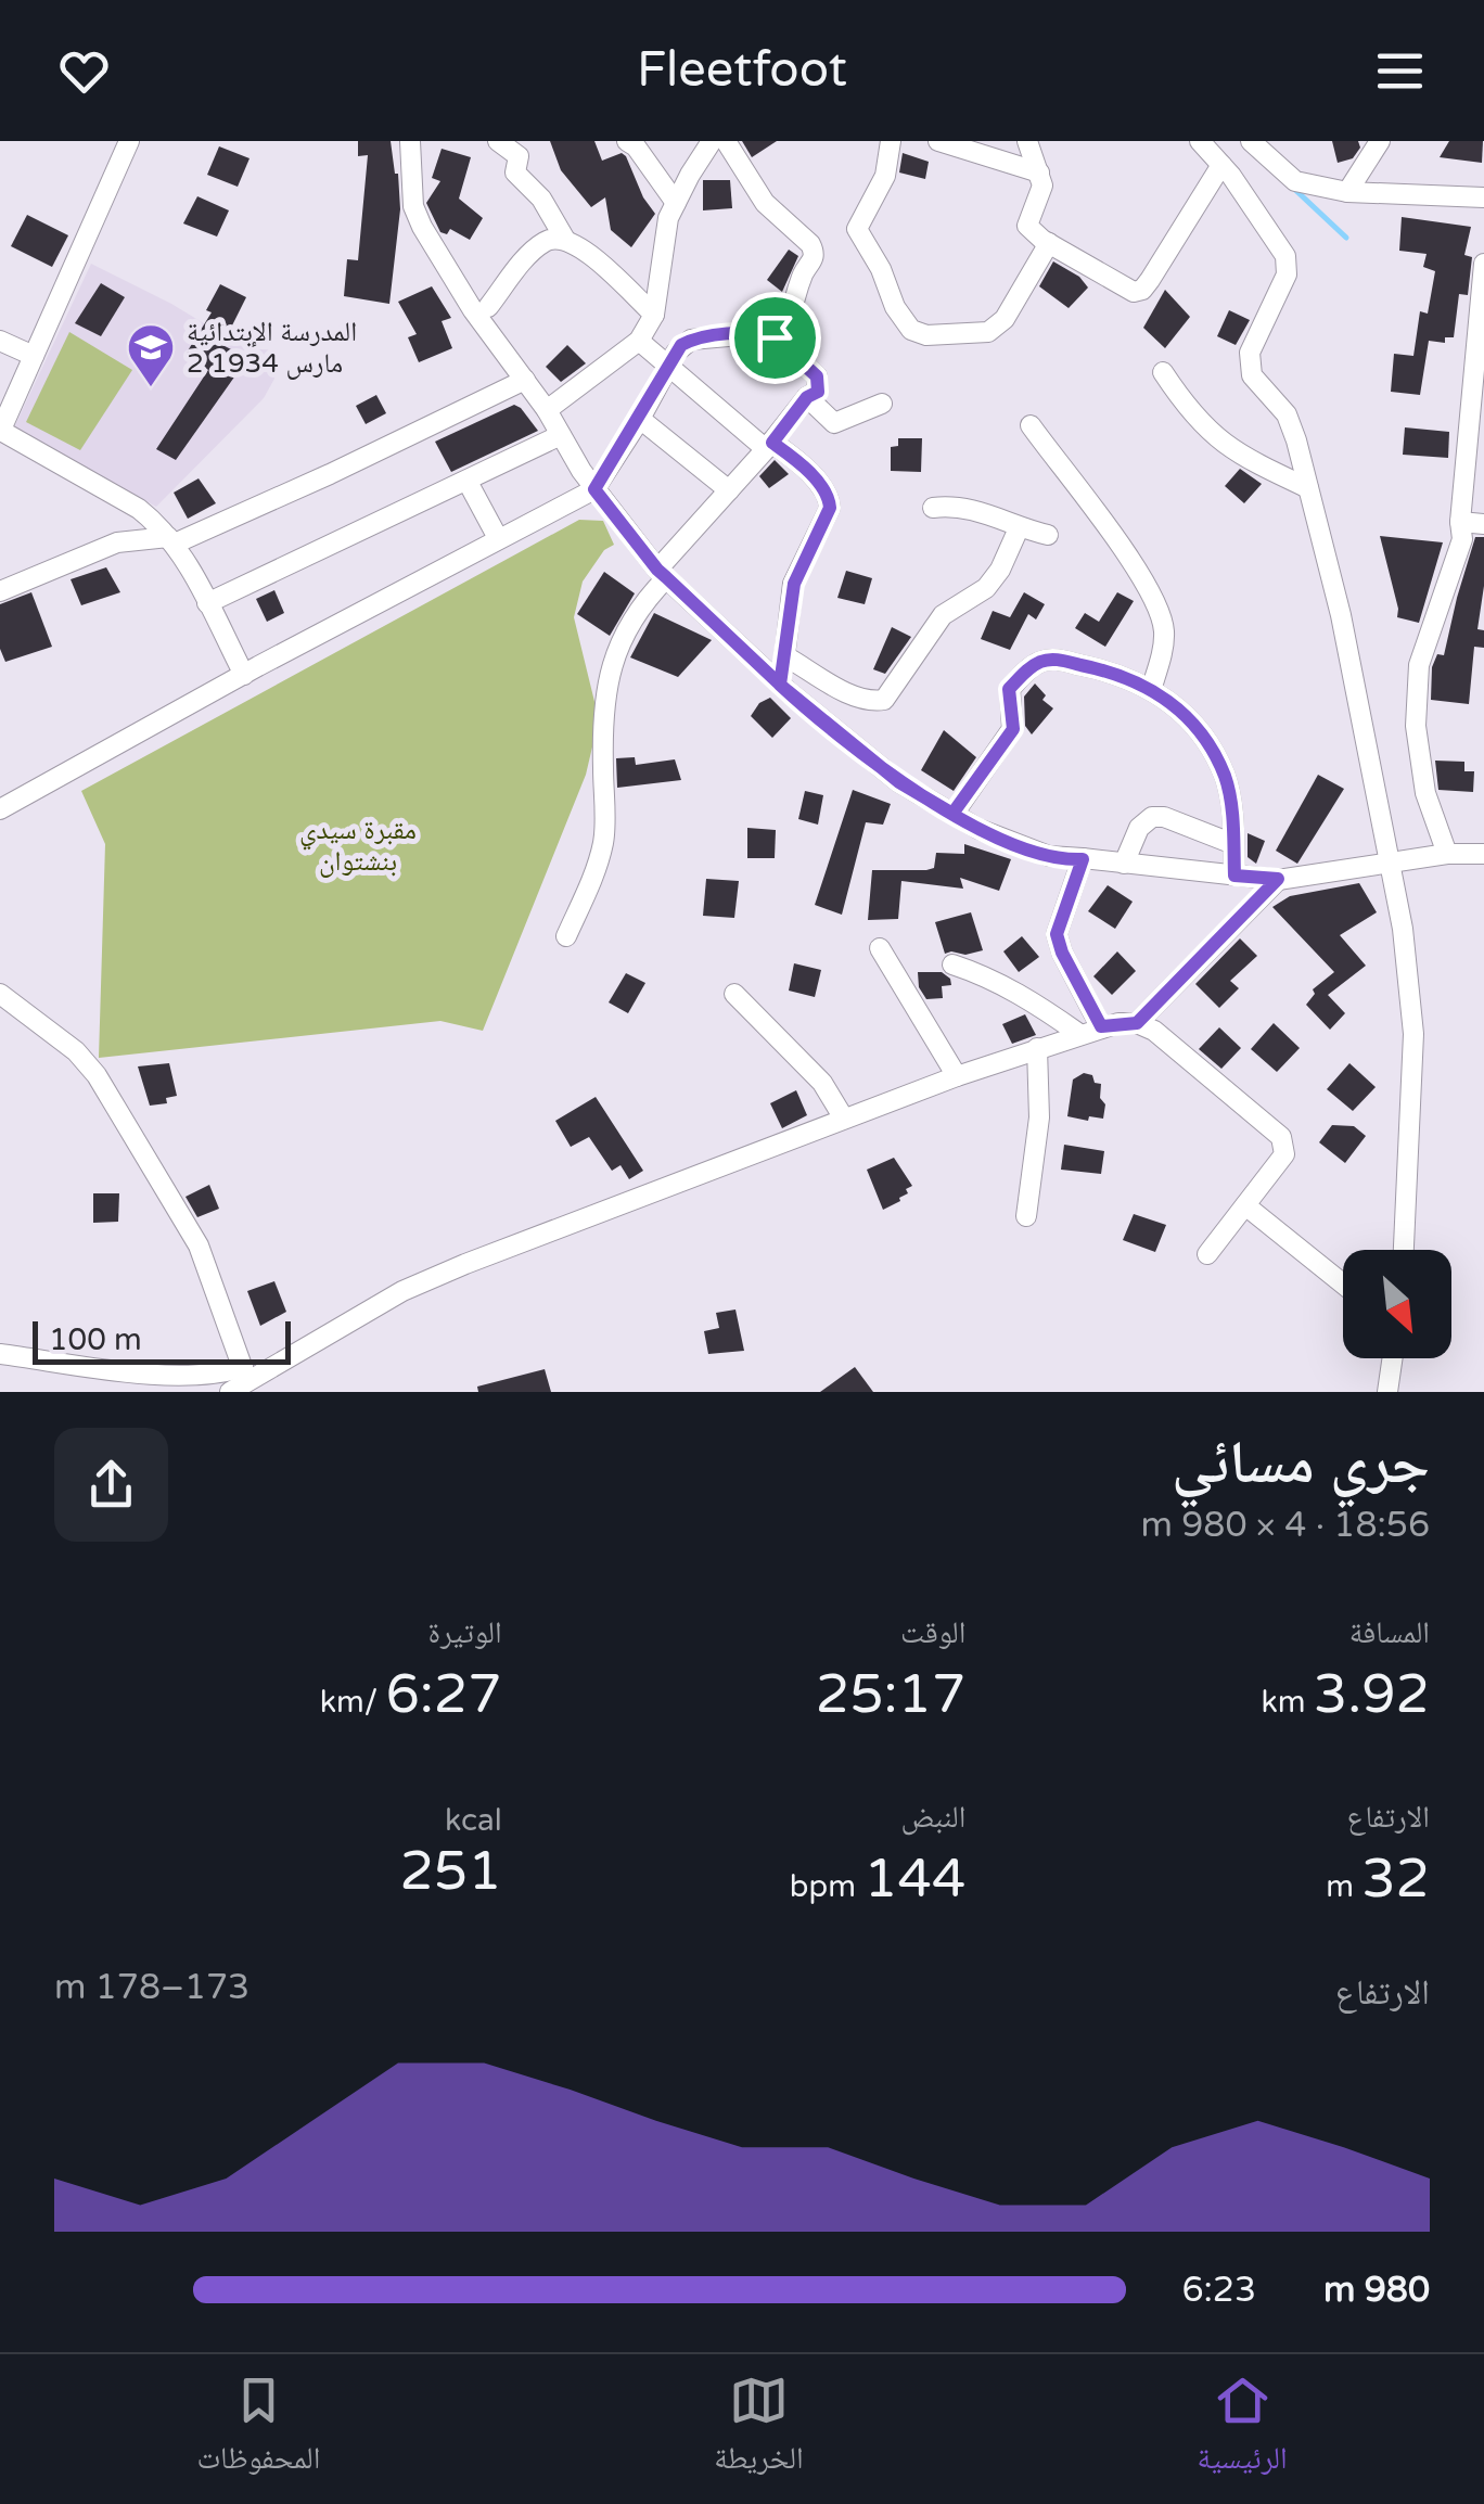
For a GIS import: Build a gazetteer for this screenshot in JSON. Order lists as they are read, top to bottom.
{
  "parks": ["مقبرة سيدي بنشتوان"],
  "places": {
    "school or university": ["المدرسة الإبتدائية 2 مارس 1934"]
  },
  "scale_bar": "100 m",
  "north": "bottom right",
  "page": {
    "header": "Fleetfoot",
    "scale": "100 m",
    "heading": ["جري مسائي", "18:56 · 4 × 980 m"],
    "stats": [
      ["المسافة", "3.92 km"],
      ["الوقت", "25:17"],
      ["الوتيرة", "6:27 /km"],
      ["الارتفاع", "32 m"],
      ["النبض", "144 bpm"],
      ["kcal", "251"]
    ],
    "chart": ["الارتفاع", "173–178 m"],
    "list": [
      {
        "name": "980 m",
        "note": "6:23"
      }
    ],
    "tabs": ["الرئيسية", "الخريطة", "المحفوظات"]
  }
}
